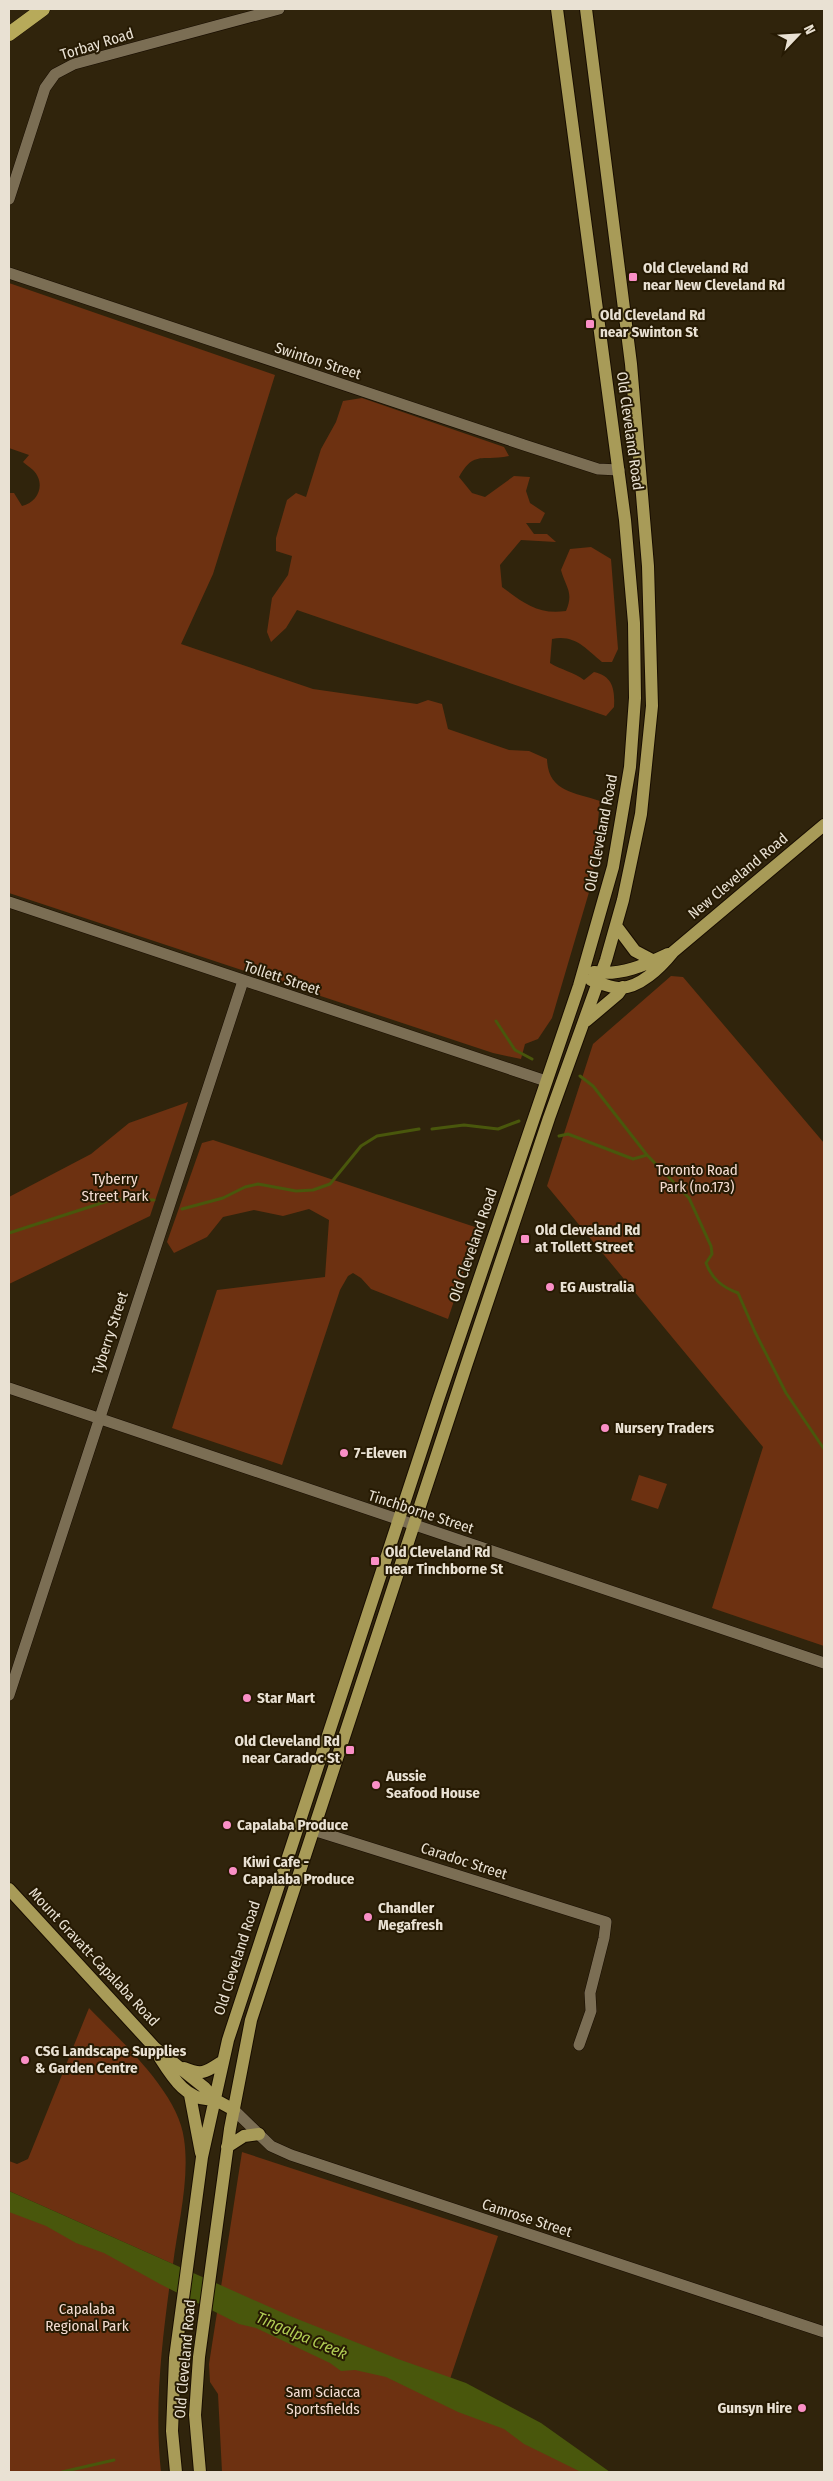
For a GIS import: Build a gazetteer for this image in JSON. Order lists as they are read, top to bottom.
{
  "streets": {
    "main road": ["Old Cleveland Road", "New Cleveland Road", "Mount Gravatt-Capalaba Road"],
    "street": [
      "Torbay Road",
      "Swinton Street",
      "Tollett Street",
      "Tyberry Street",
      "Tinchborne Street",
      "Caradoc Street",
      "Camrose Street"
    ]
  },
  "crossings": [
    ["Swinton Street", "Old Cleveland Road"],
    ["Old Cleveland Road", "New Cleveland Road"],
    ["Old Cleveland Road", "Tollett Street"],
    ["Old Cleveland Road", "Tinchborne Street"],
    ["Old Cleveland Road", "Caradoc Street"],
    ["Old Cleveland Road", "Mount Gravatt-Capalaba Road"],
    ["Old Cleveland Road", "Camrose Street"],
    ["Tollett Street", "Tyberry Street"],
    ["Tyberry Street", "Tinchborne Street"],
    ["Mount Gravatt-Capalaba Road", "Camrose Street"]
  ],
  "water": ["Tingalpa Creek"],
  "parks": [
    "Toronto Road Park (no.173)",
    "Tyberry Street Park",
    "Capalaba Regional Park",
    "Sam Sciacca Sportsfields"
  ],
  "places": {
    "transit": [
      "Old Cleveland Rd near New Cleveland Rd",
      "Old Cleveland Rd near Swinton St",
      "Old Cleveland Rd at Tollett Street",
      "Old Cleveland Rd near Tinchborne St",
      "Old Cleveland Rd near Caradoc St"
    ],
    "other": [
      "EG Australia",
      "Nursery Traders",
      "7-Eleven",
      "Star Mart",
      "Aussie Seafood House",
      "Capalaba Produce",
      "Kiwi Cafe - Capalaba Produce",
      "Chandler Megafresh",
      "CSG Landscape Supplies & Garden Centre",
      "Gunsyn Hire"
    ]
  },
  "north": "top right"
}
